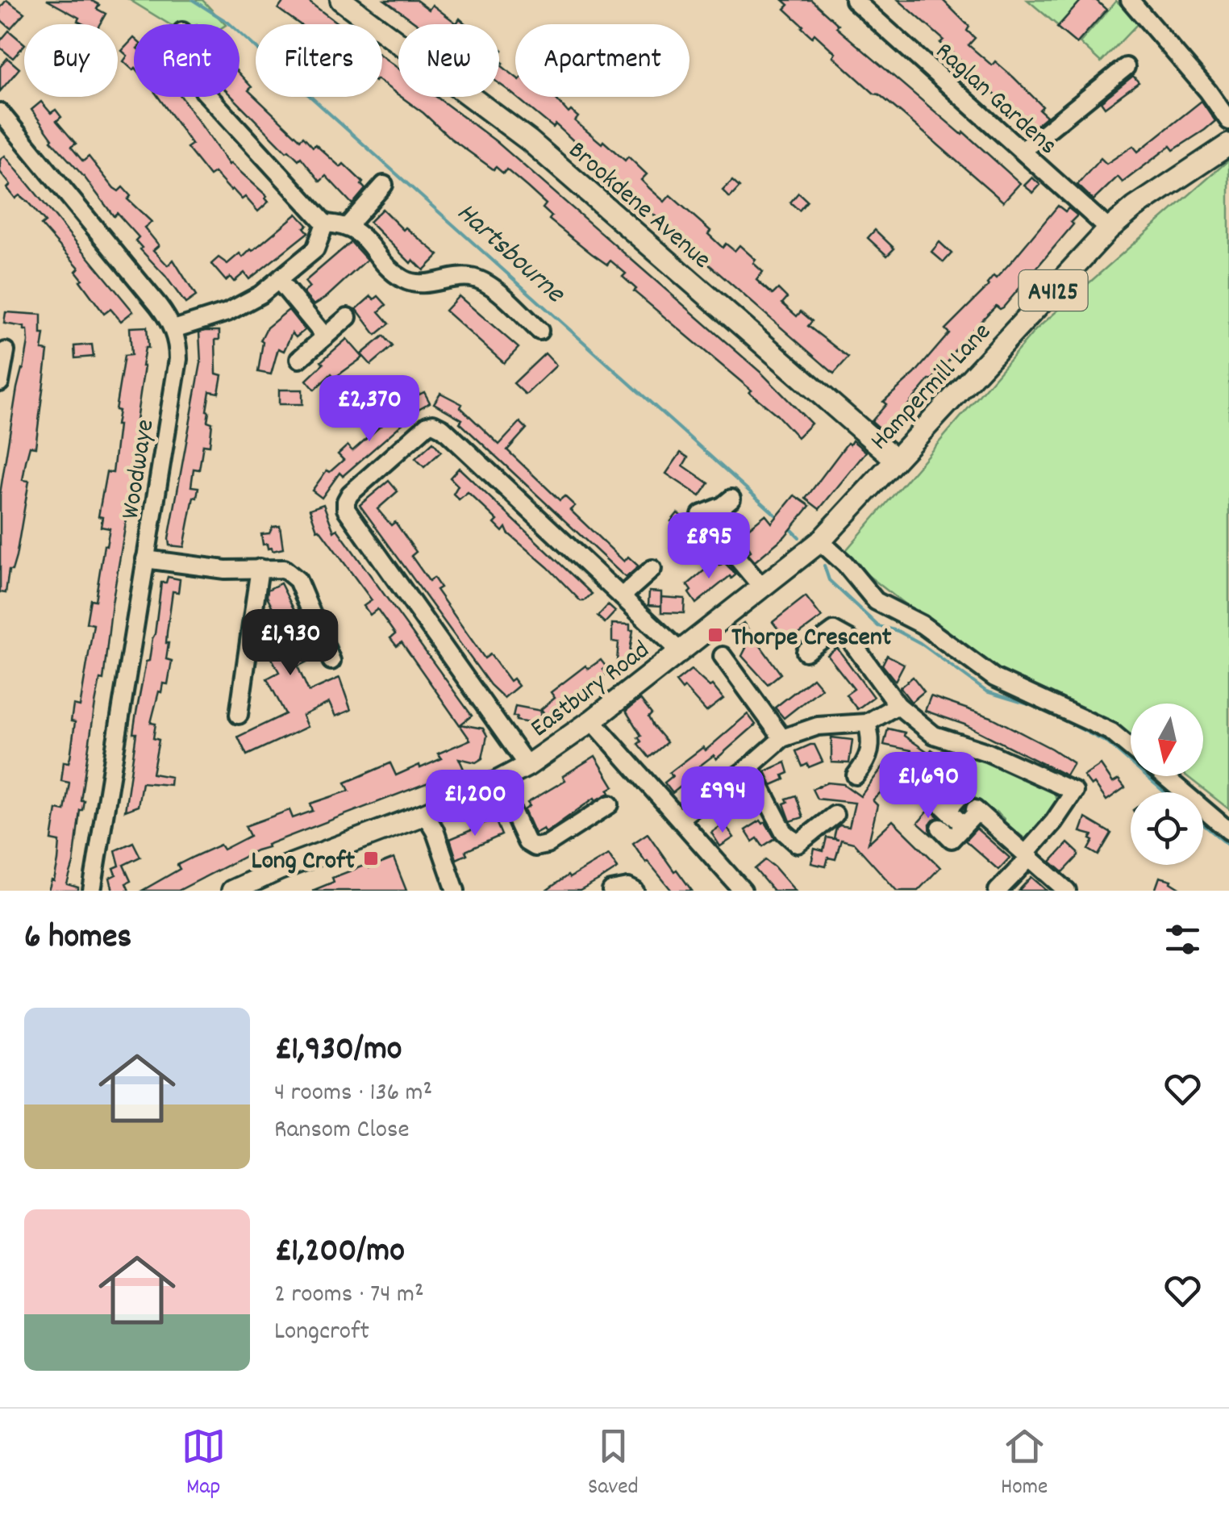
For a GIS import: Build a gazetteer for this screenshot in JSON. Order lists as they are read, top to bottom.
{
  "streets": {
    "main road": [
      "Brookdene Avenue",
      "A4125",
      "Hampermill Lane",
      "Eastbury Road"
    ],
    "street": ["Raglan Gardens", "Woodwaye"]
  },
  "crossings": [
    ["Raglan Gardens", "Hampermill Lane"],
    ["Brookdene Avenue", "Hampermill Lane"],
    ["Hampermill Lane", "Eastbury Road"]
  ],
  "water": ["Hartsbourne"],
  "places": {
    "transit": ["Thorpe Crescent", "Long Croft"]
  },
  "north": "bottom",
  "page": {
    "chip": [
      "Buy",
      "Rent",
      "Filters",
      "New",
      "Apartment"
    ],
    "price": [
      "£2,370",
      "£895",
      "£1,930",
      "£1,690",
      "£994",
      "£1,200"
    ],
    "heading": "6 homes",
    "list": [
      {
        "name": "£1,930/mo",
        "note": "4 rooms · 136 m² · Ransom Close"
      },
      {
        "name": "£1,200/mo",
        "note": "2 rooms · 74 m² · Longcroft"
      }
    ],
    "tabs": ["Map", "Saved", "Home"]
  }
}
